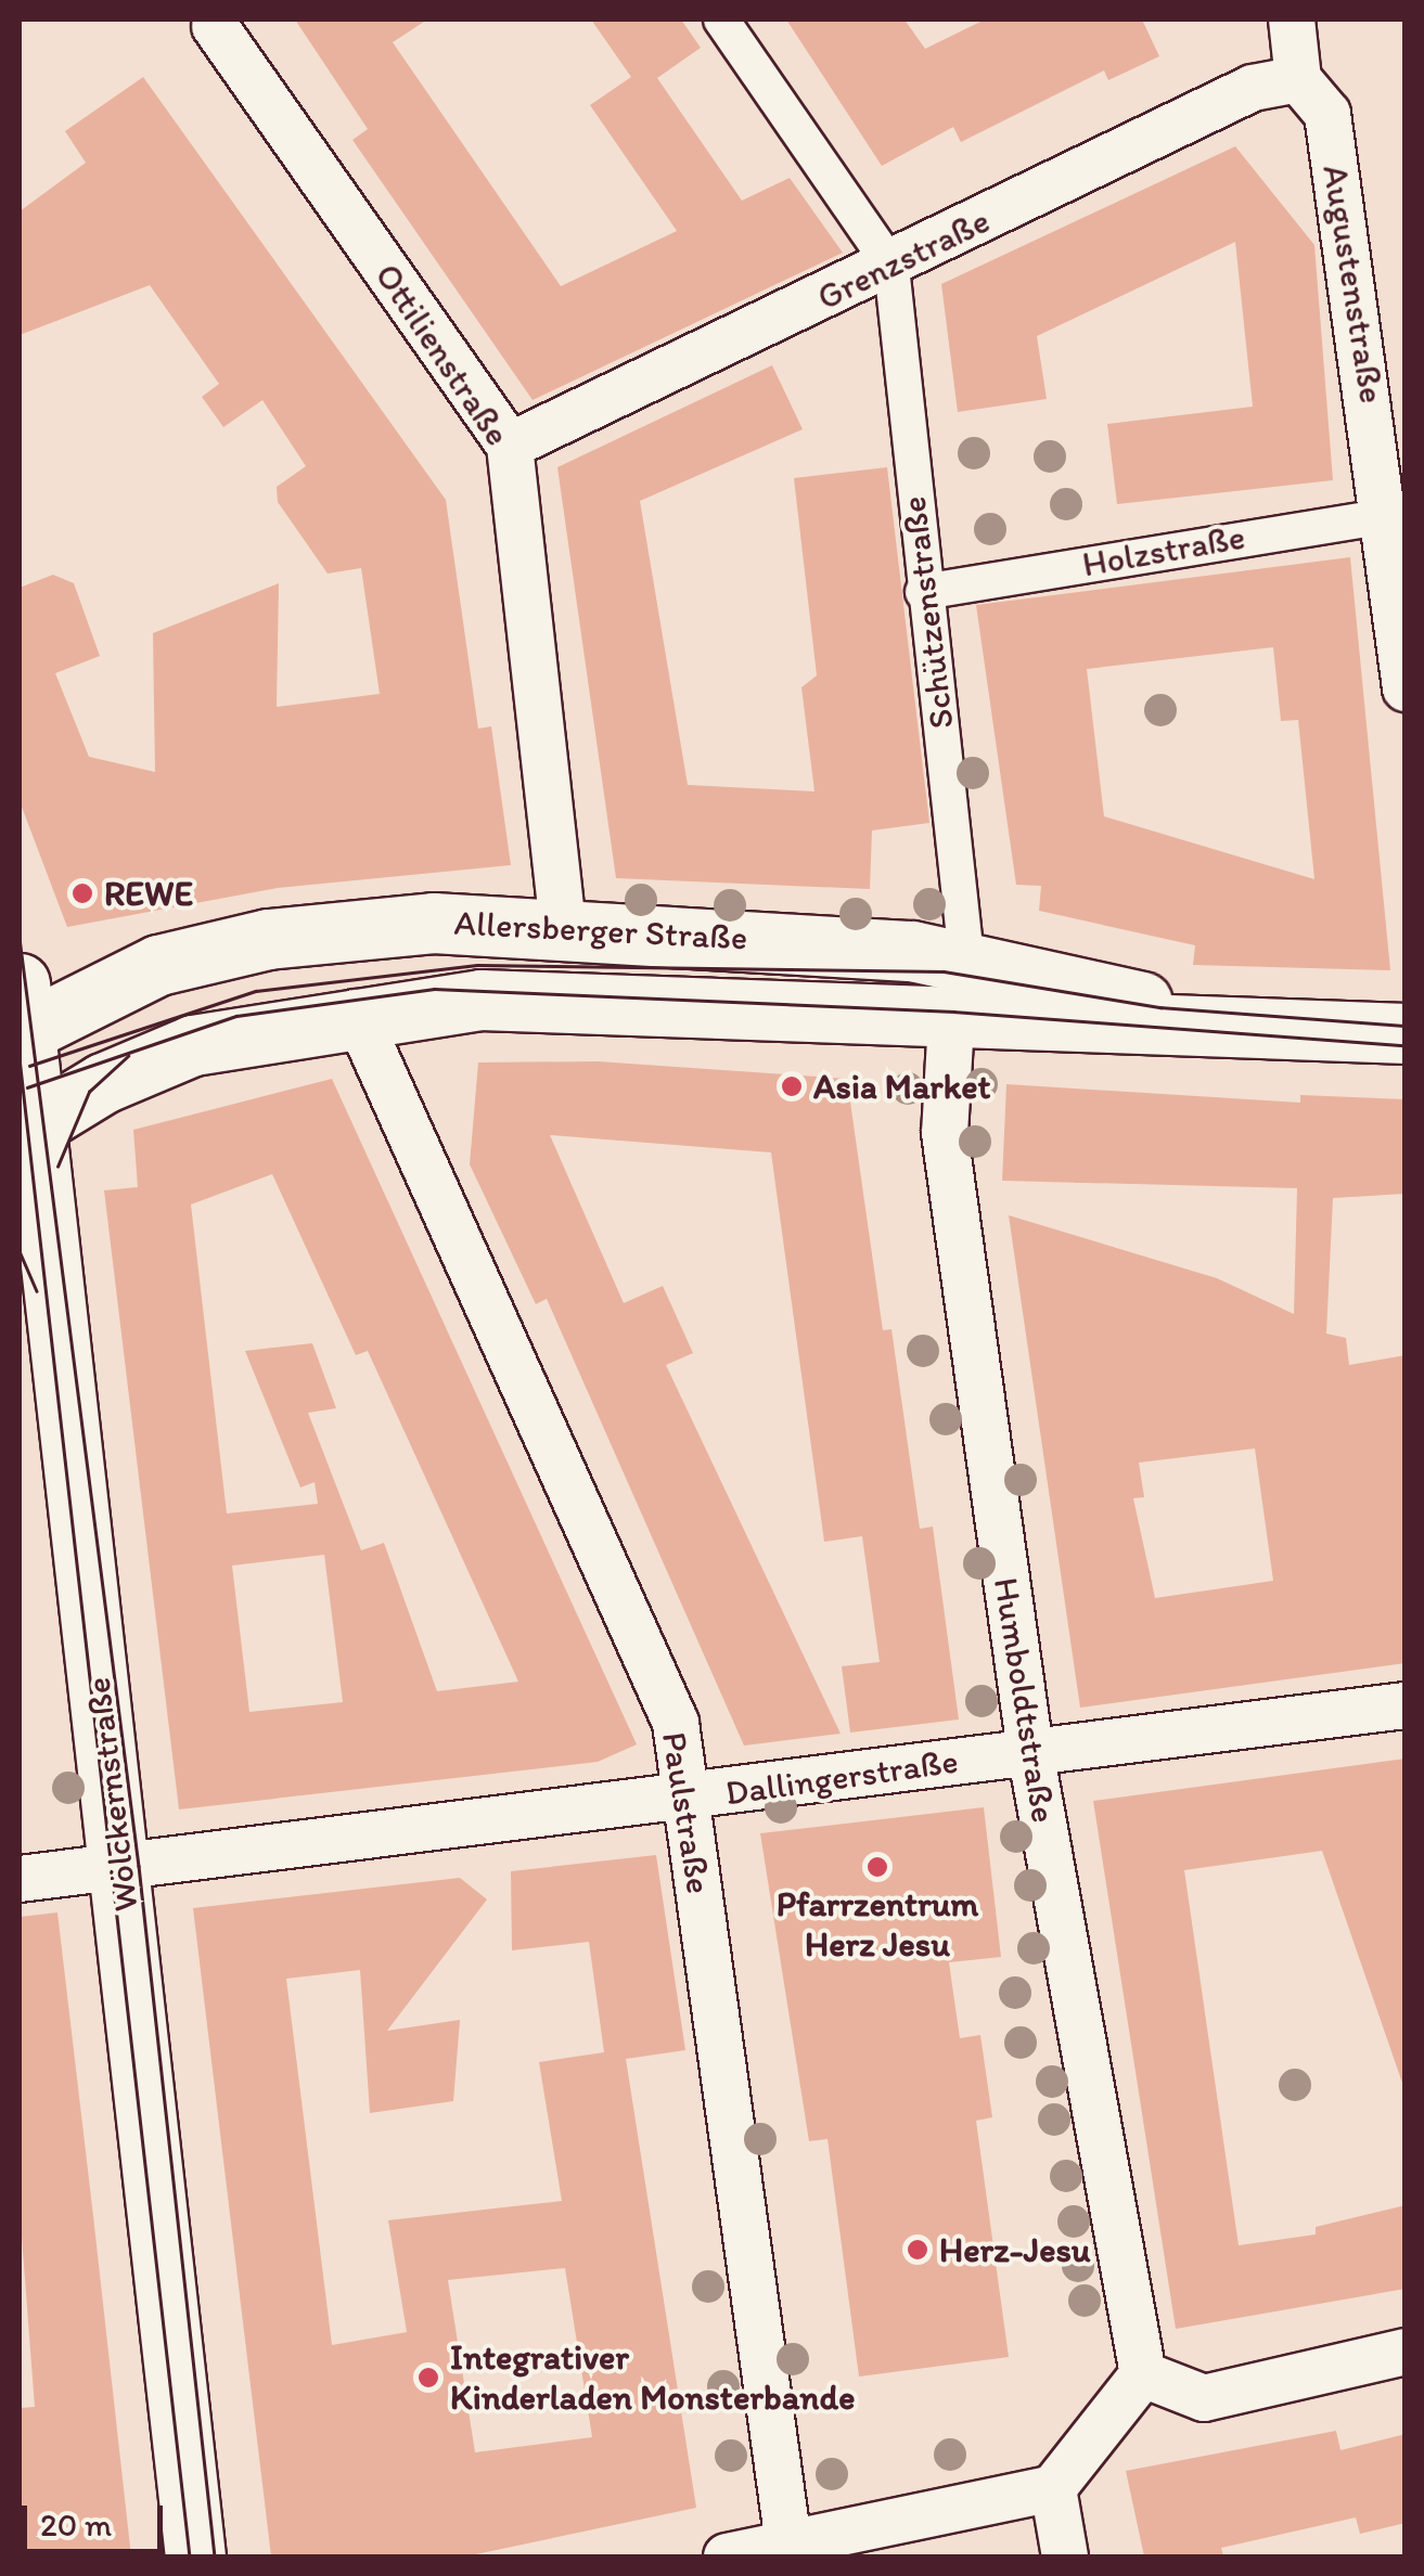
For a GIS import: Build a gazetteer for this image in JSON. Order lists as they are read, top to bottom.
{
  "streets": {
    "main road": ["Allersberger Straße", "Wölckernstraße"],
    "street": [
      "Grenzstraße",
      "Augustenstraße",
      "Ottilienstraße",
      "Holzstraße",
      "Schützenstraße",
      "Humboldtstraße",
      "Dallingerstraße",
      "Paulstraße"
    ]
  },
  "crossings": [
    ["Grenzstraße", "Augustenstraße"],
    ["Grenzstraße", "Ottilienstraße"],
    ["Grenzstraße", "Schützenstraße"],
    ["Augustenstraße", "Holzstraße"],
    ["Ottilienstraße", "Allersberger Straße"],
    ["Holzstraße", "Schützenstraße"],
    ["Schützenstraße", "Allersberger Straße"],
    ["Allersberger Straße", "Humboldtstraße"],
    ["Allersberger Straße", "Wölckernstraße"],
    ["Allersberger Straße", "Paulstraße"],
    ["Humboldtstraße", "Dallingerstraße"],
    ["Dallingerstraße", "Wölckernstraße"],
    ["Dallingerstraße", "Paulstraße"]
  ],
  "places": [
    "REWE",
    "Asia Market",
    "Pfarrzentrum Herz Jesu",
    "Herz-Jesu",
    "Integrativer Kinderladen Monsterbande"
  ],
  "scale_bar": "20 m"
}
